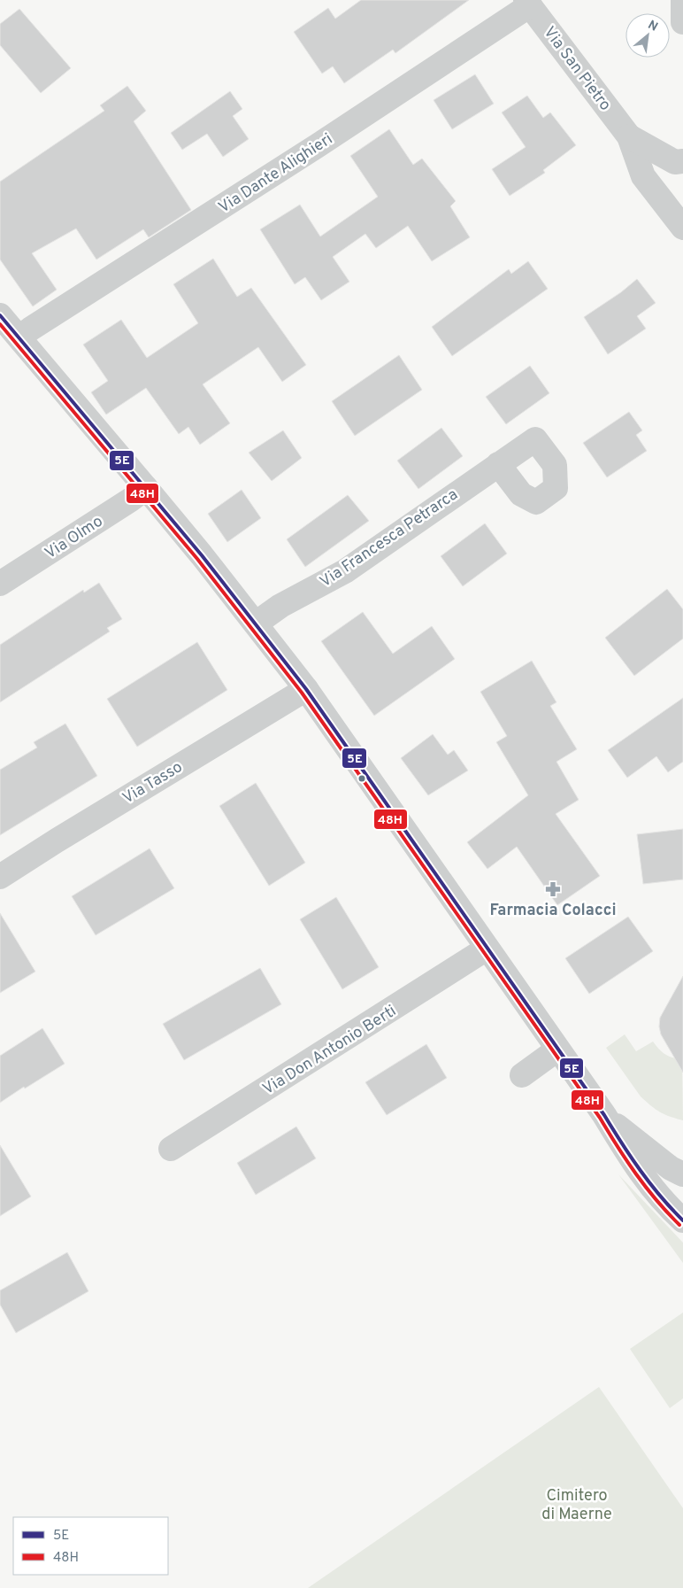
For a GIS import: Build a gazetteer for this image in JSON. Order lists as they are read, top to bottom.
{
  "streets": {
    "street": [
      "Via San Pietro",
      "Via Dante Alighieri",
      "Via Olmo",
      "Via Francesca Petrarca",
      "Via Tasso",
      "Via Don Antonio Berti"
    ]
  },
  "crossings": [
    ["Via San Pietro", "Via Dante Alighieri"]
  ],
  "parks": ["Cimitero di Maerne"],
  "places": {
    "pharmacy": ["Farmacia Colacci"]
  },
  "lines": ["transit line 5E", "transit line 48H"],
  "legend": ["5E", "48H"],
  "north": "top right"
}
